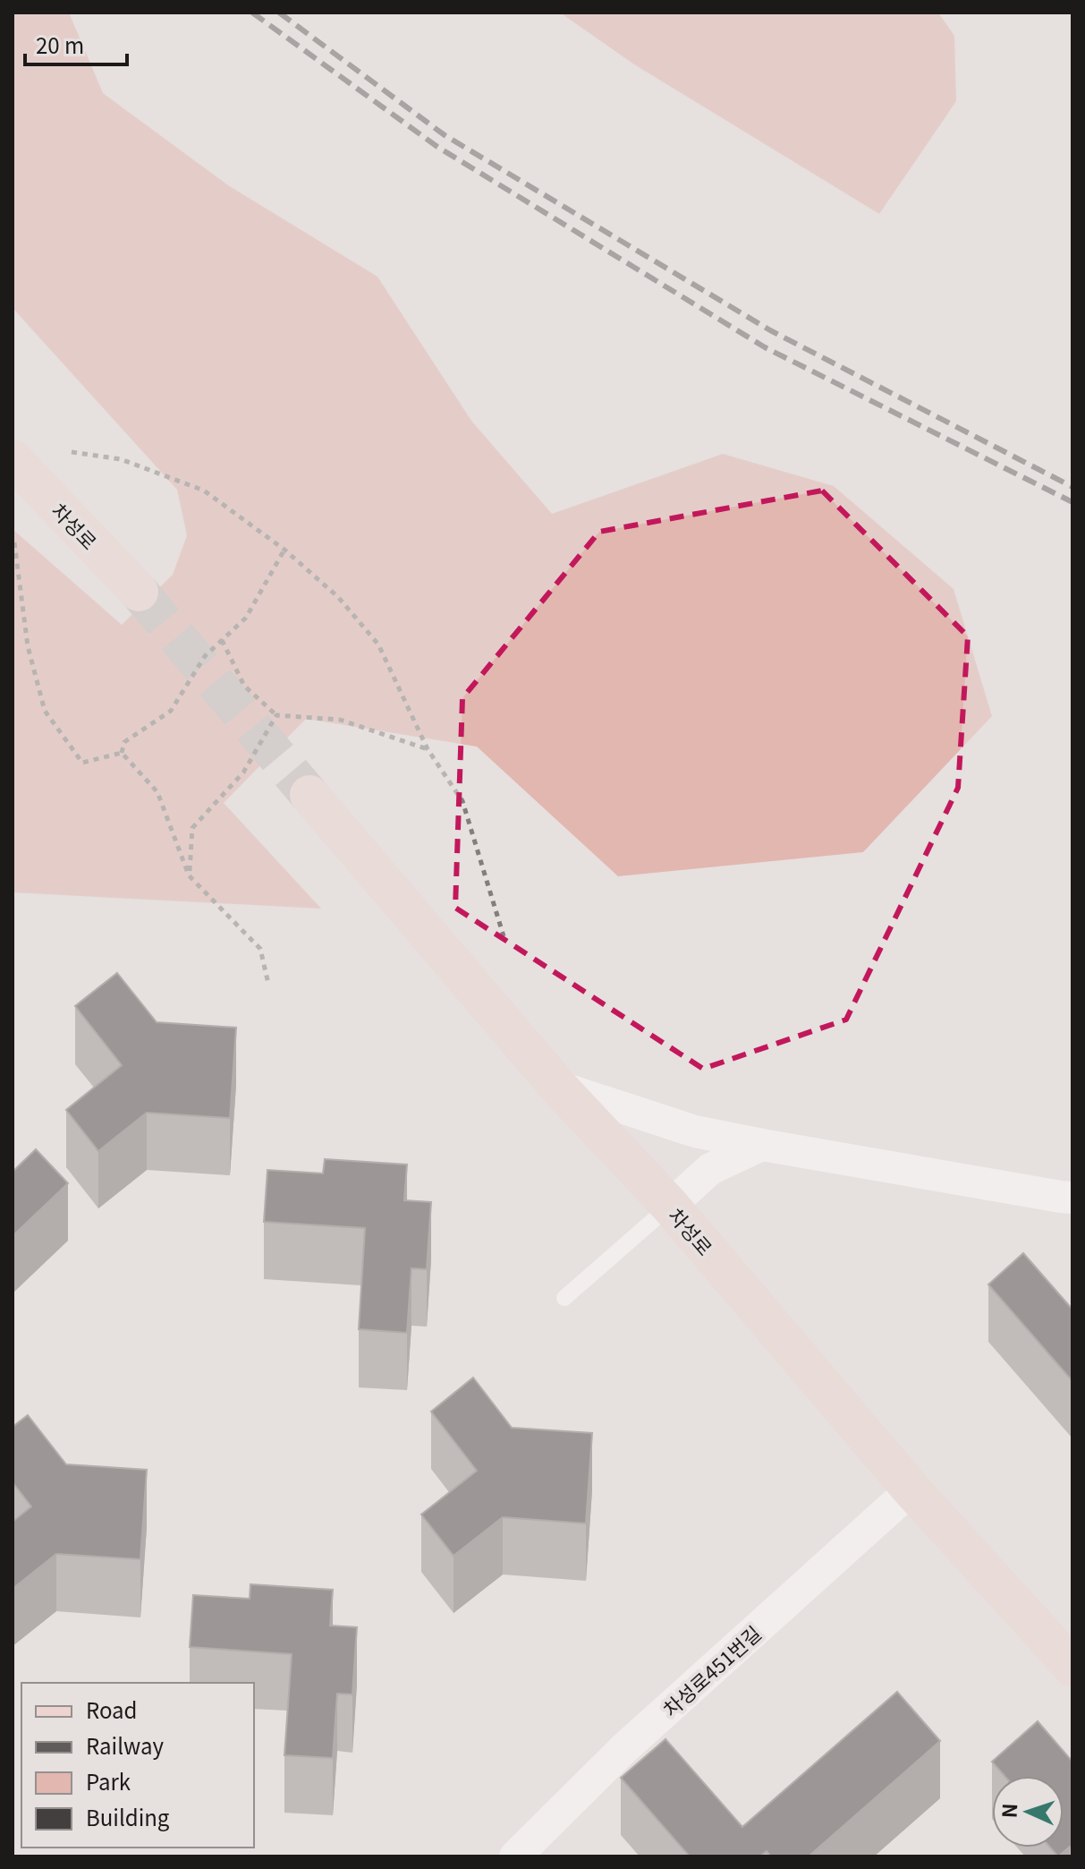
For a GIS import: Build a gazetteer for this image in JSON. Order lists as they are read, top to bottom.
{
  "streets": {
    "main road": ["차성로"],
    "street": ["차성로451번길"]
  },
  "crossings": [
    ["차성로", "차성로451번길"]
  ],
  "legend": [
    "Road",
    "Railway",
    "Park",
    "Building"
  ],
  "scale_bar": "20 m",
  "north": "left"
}
